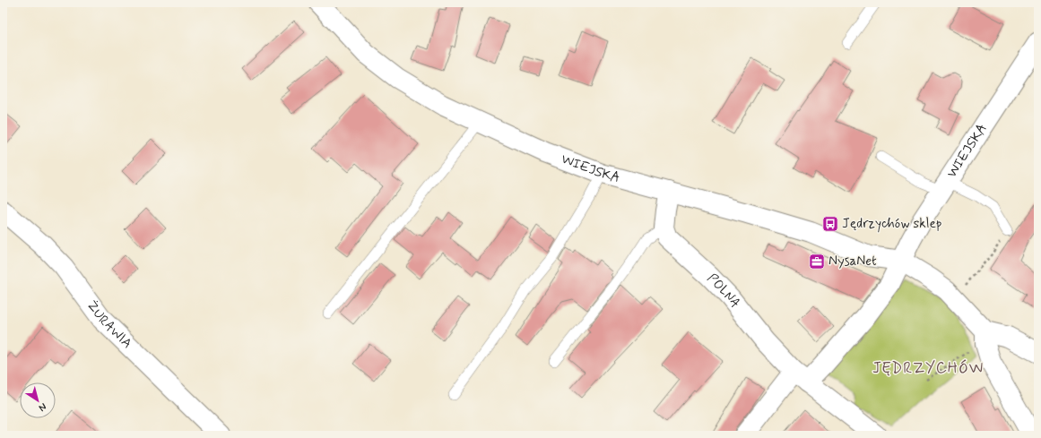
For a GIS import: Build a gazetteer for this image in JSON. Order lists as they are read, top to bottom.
{
  "streets": {
    "street": ["WIEJSKA", "POLNA", "ŻURAWIA"]
  },
  "districts": ["JĘDRZYCHÓW"],
  "places": {
    "bus stop": ["Jędrzychów sklep"],
    "office": ["NysaNet"]
  },
  "north": "bottom right"
}
